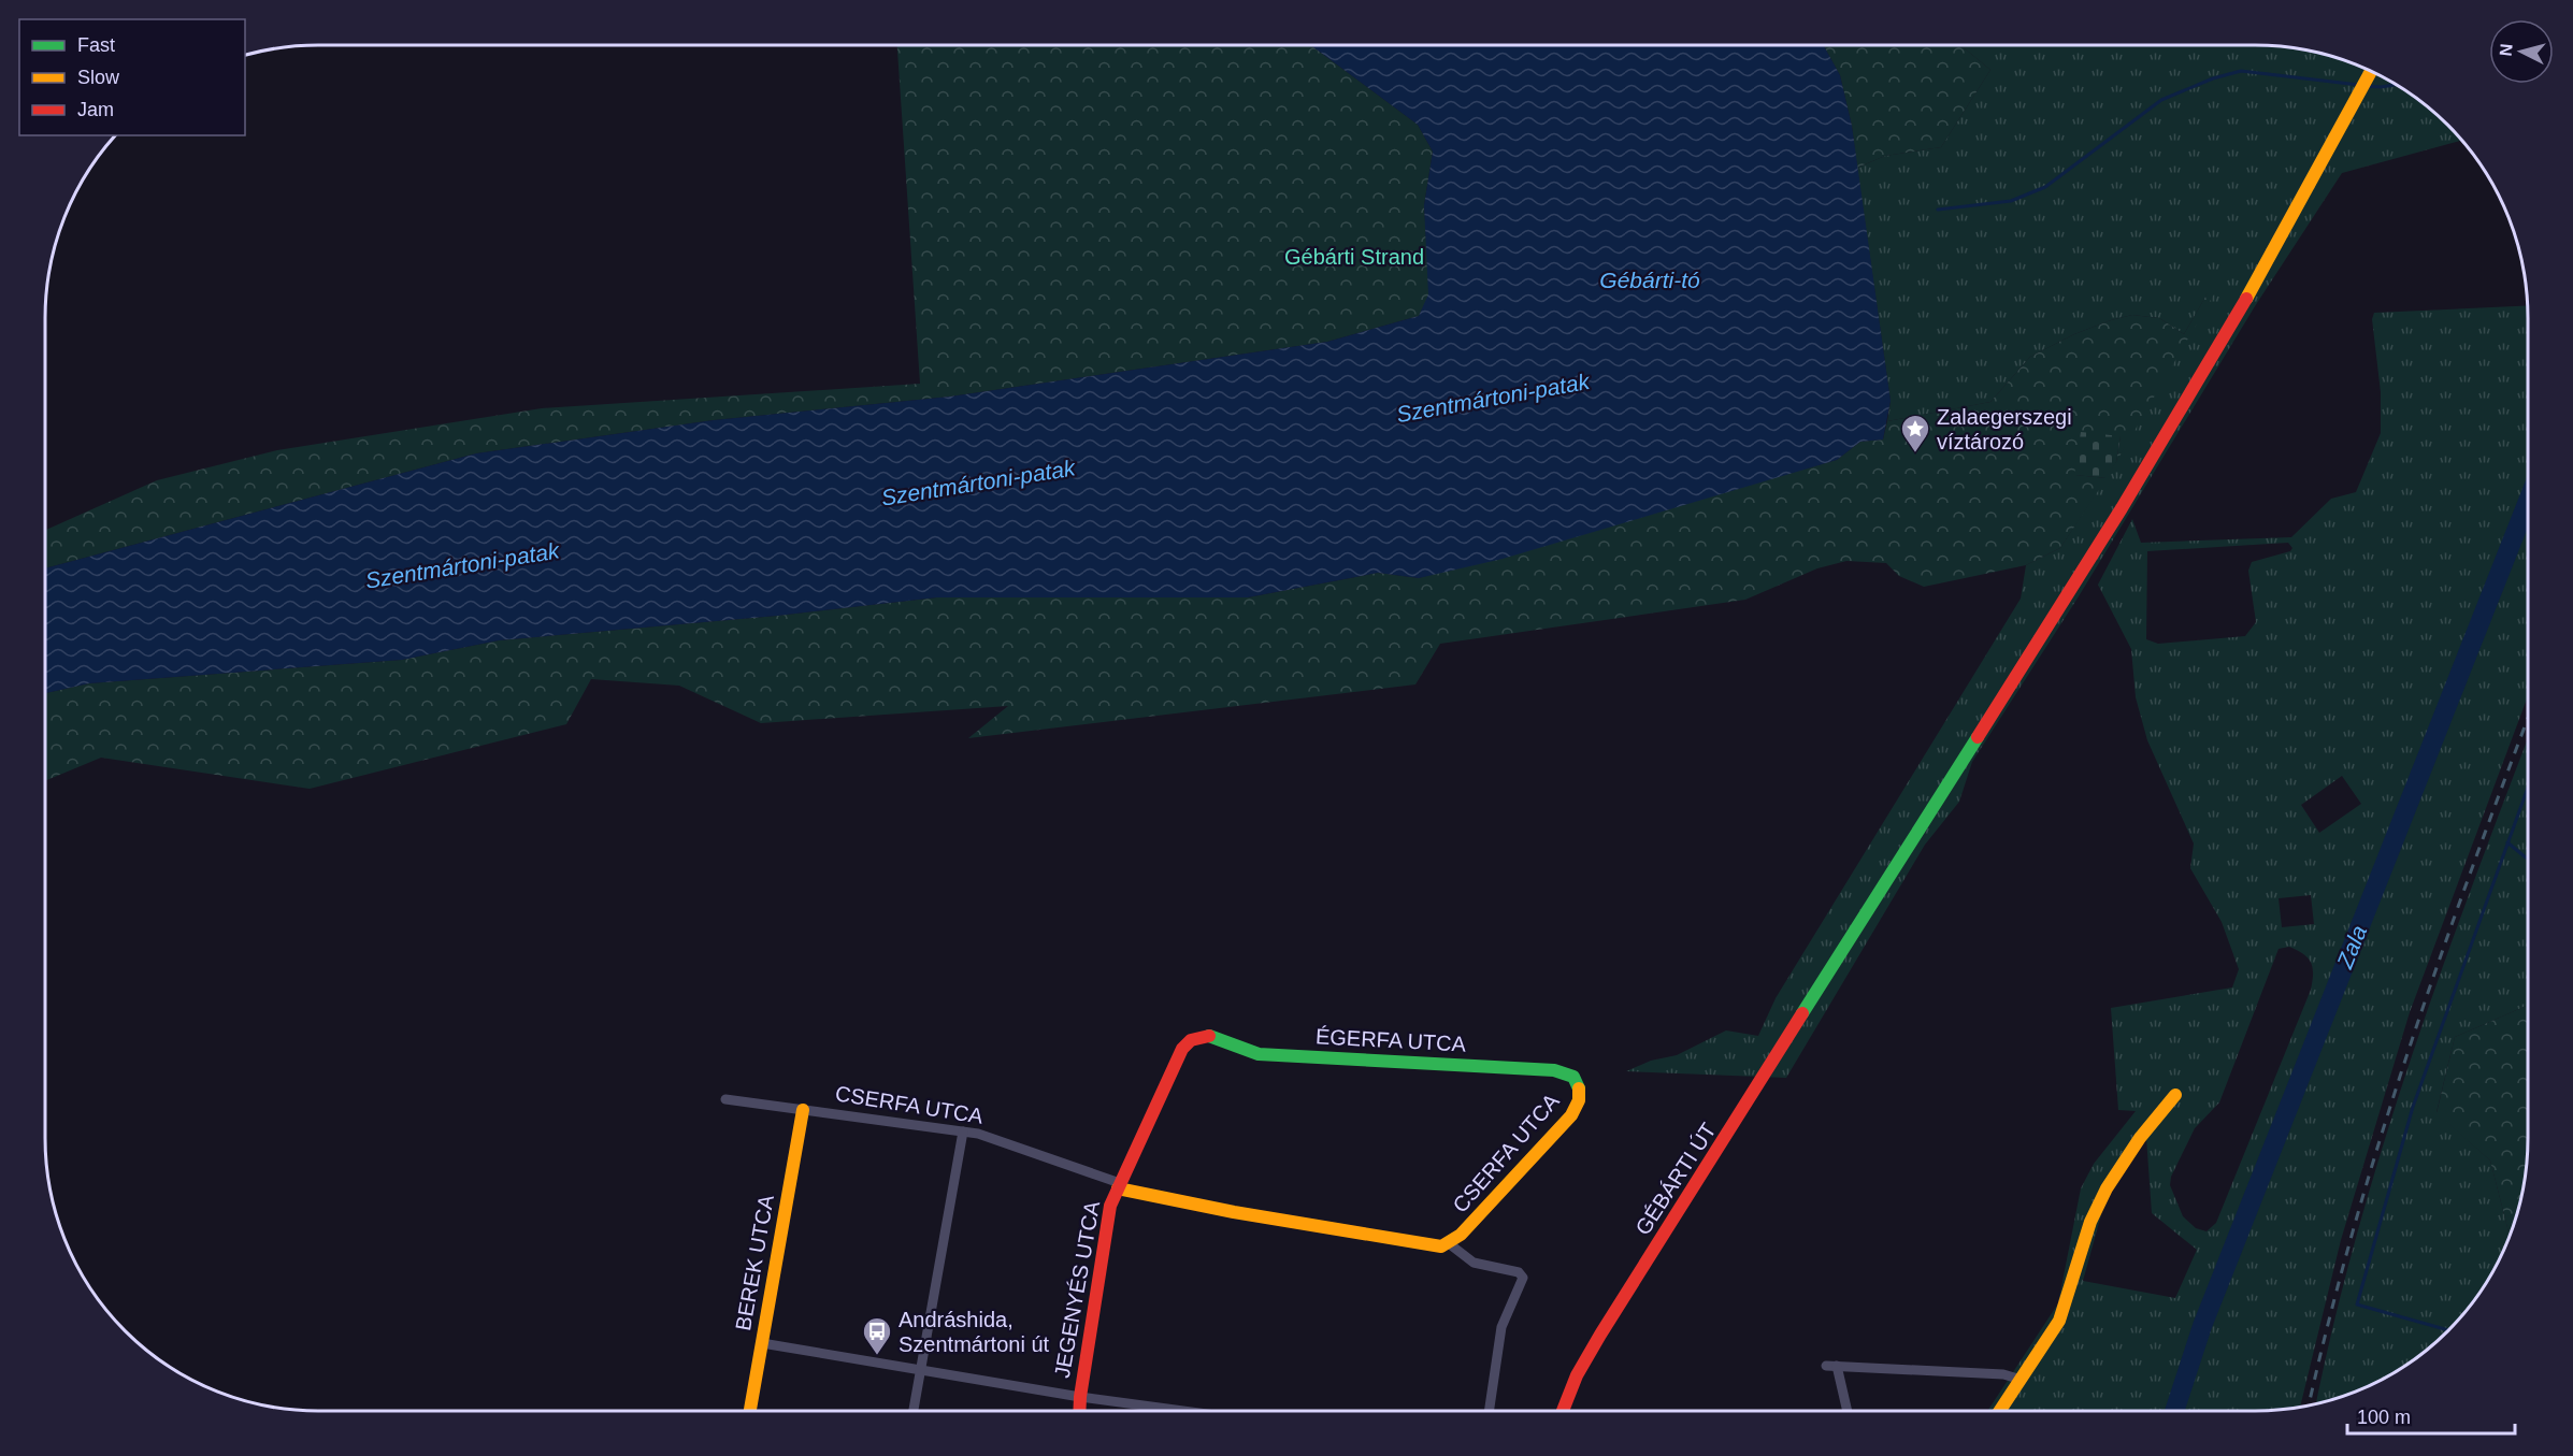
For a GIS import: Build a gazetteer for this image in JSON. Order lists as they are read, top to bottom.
{
  "streets": {
    "street": [
      "ÉGERFA UTCA",
      "CSERFA UTCA",
      "GÉBÁRTI ÚT",
      "BEREK UTCA",
      "JEGENYÉS UTCA"
    ]
  },
  "crossings": [
    ["ÉGERFA UTCA", "CSERFA UTCA"],
    ["ÉGERFA UTCA", "JEGENYÉS UTCA"],
    ["CSERFA UTCA", "BEREK UTCA"],
    ["CSERFA UTCA", "JEGENYÉS UTCA"]
  ],
  "water": ["Gébárti-tó", "Szentmártoni-patak", "Zala"],
  "parks": ["Gébárti Strand"],
  "places": {
    "place": ["Zalaegerszegi víztározó"],
    "bus stop": ["Andráshida, Szentmártoni út"]
  },
  "legend": ["Fast", "Slow", "Jam"],
  "scale_bar": "100 m",
  "north": "left"
}
